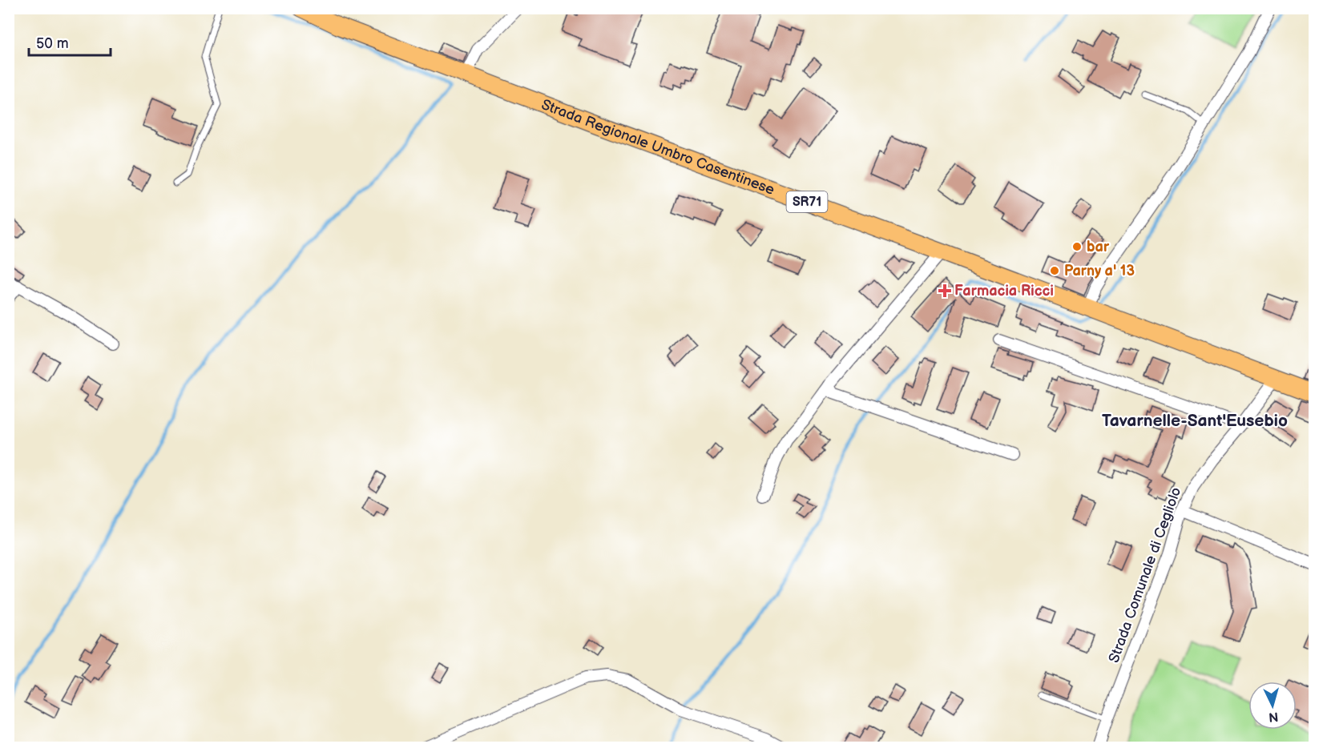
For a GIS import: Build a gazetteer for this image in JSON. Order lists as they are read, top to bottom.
{
  "streets": {
    "main road": ["Strada Regionale Umbro Casentinese", "SR71"],
    "street": ["Strada Comunale di Cegliolo"]
  },
  "crossings": [
    ["Strada Regionale Umbro Casentinese", "Strada Comunale di Cegliolo"]
  ],
  "districts": ["Tavarnelle-Sant'Eusebio"],
  "places": {
    "other": ["bar", "Parny a' 13"],
    "health": ["Farmacia Ricci"]
  },
  "scale_bar": "50 m",
  "north": "bottom"
}
